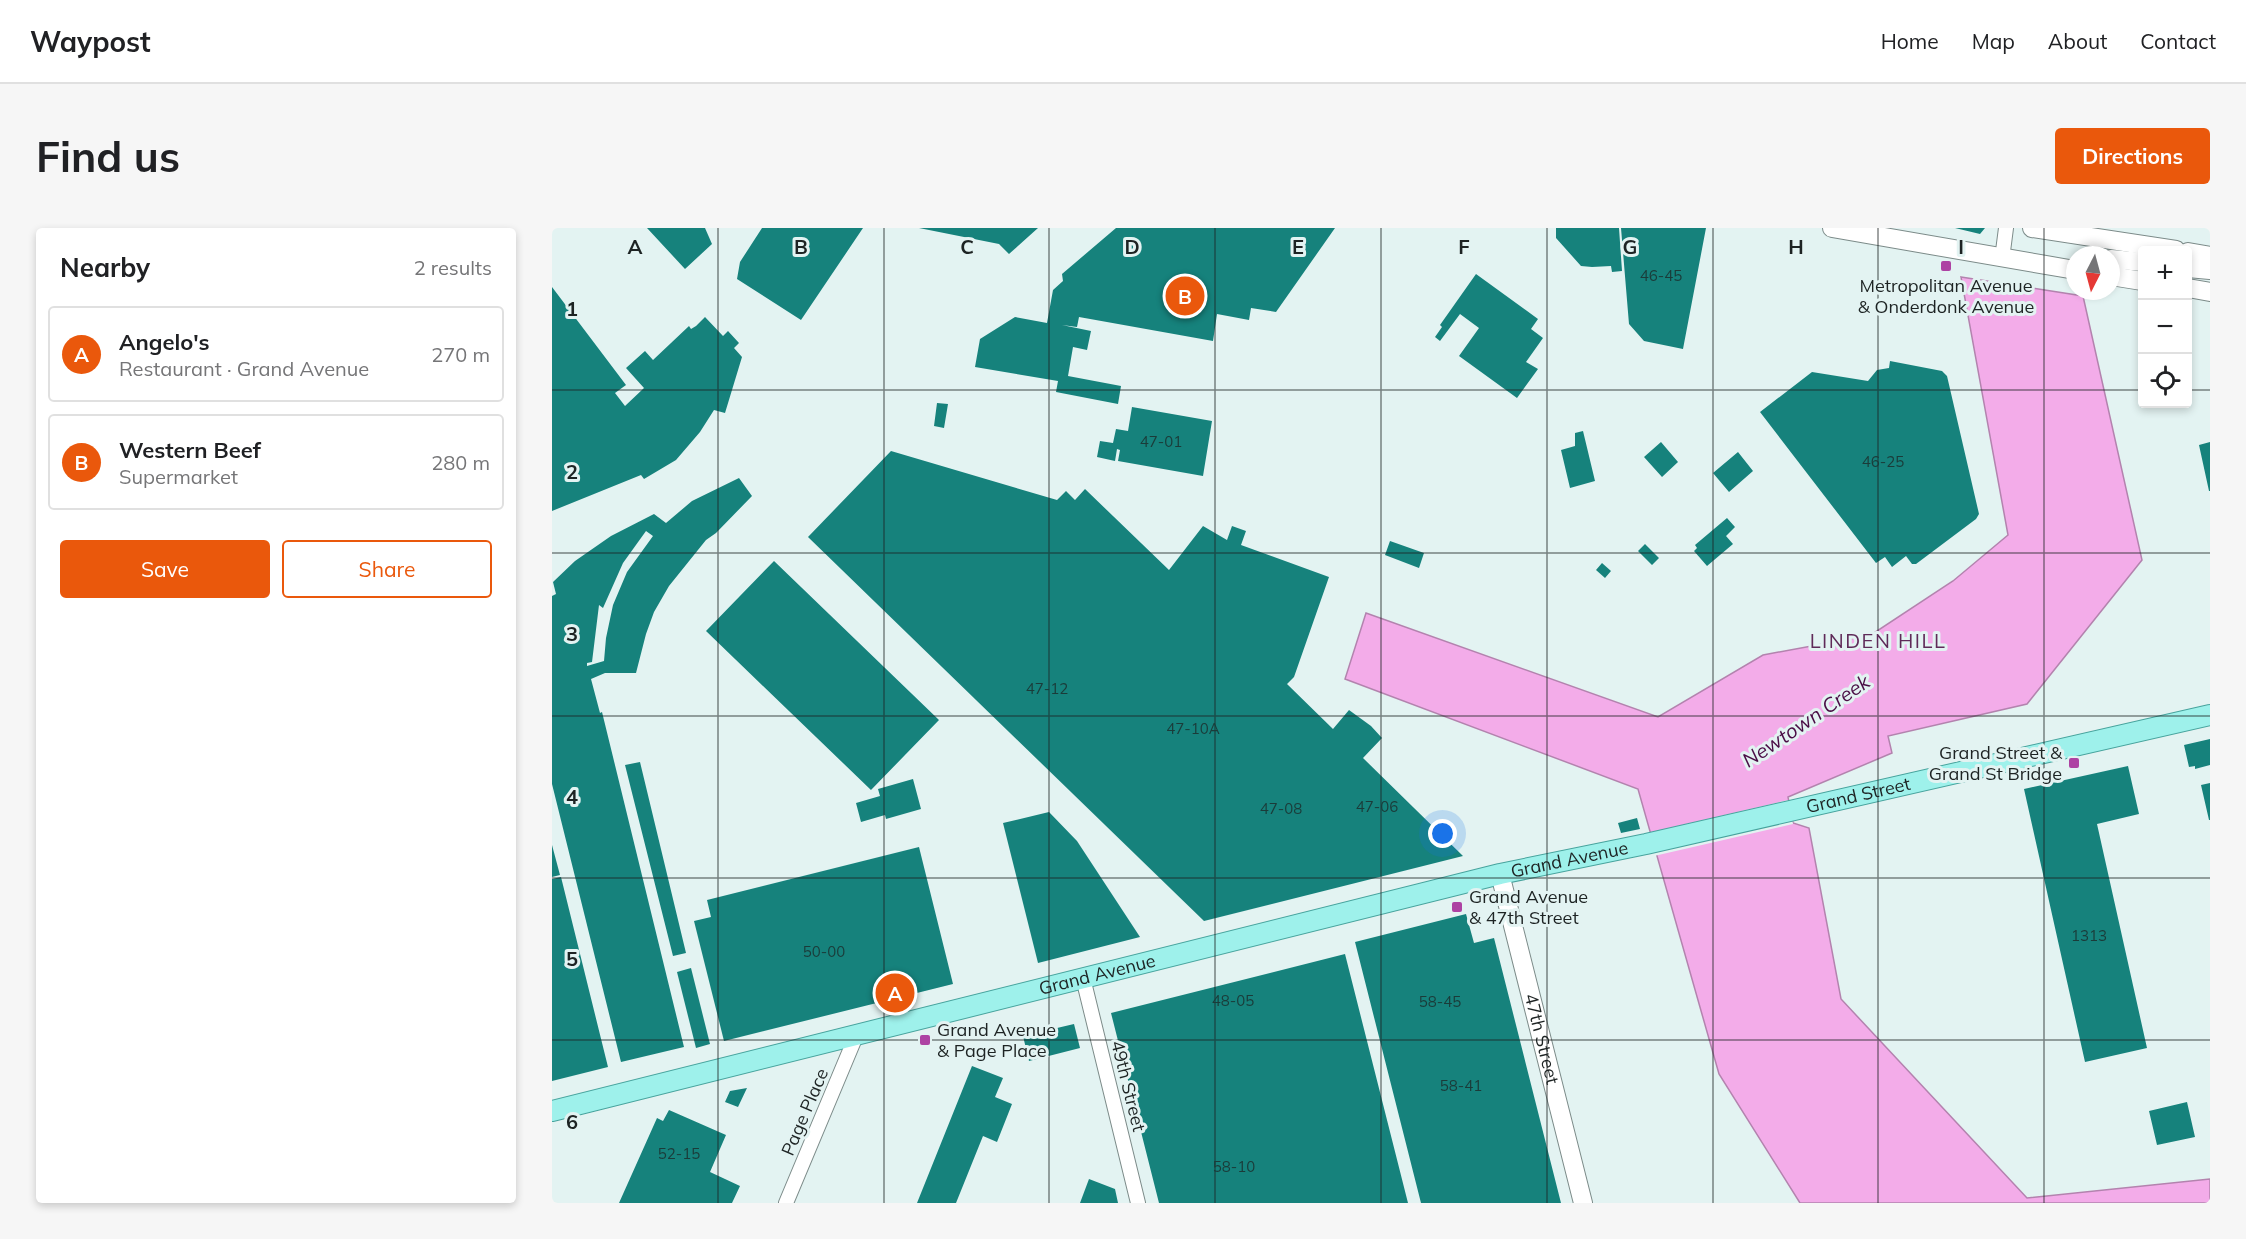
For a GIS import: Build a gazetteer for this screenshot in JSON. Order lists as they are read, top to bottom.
{
  "streets": {
    "main road": ["Grand Street", "Grand Avenue", "47th Street"],
    "street": ["49th Street", "Page Place"]
  },
  "crossings": [
    ["Grand Street", "Grand Avenue"],
    ["Grand Avenue", "47th Street"],
    ["Grand Avenue", "49th Street"],
    ["Grand Avenue", "Page Place"]
  ],
  "districts": ["LINDEN HILL"],
  "water": ["Newtown Creek"],
  "places": {
    "transit": [
      "Metropolitan Avenue & Onderdonk Avenue",
      "Grand Street & Grand St Bridge",
      "Grand Avenue & 47th Street",
      "Grand Avenue & Page Place"
    ]
  },
  "house_numbers": [
    "46-45",
    "47-01",
    "46-25",
    "47-12",
    "47-10A",
    "47-06",
    "47-08",
    "1313",
    "50-00",
    "48-05",
    "58-45",
    "58-41",
    "52-15",
    "58-10"
  ],
  "north": "bottom",
  "page": {
    "header": "Waypost",
    "nav": [
      "Home",
      "Map",
      "About",
      "Contact"
    ],
    "buttons": [
      "Directions",
      ["Save", "Share"]
    ],
    "title": "Find us",
    "heading": ["Nearby", "2 results"],
    "map_buttons": ["+", "−"],
    "pins": ["B", "A"],
    "list": [
      {
        "mark": "A",
        "name": "Angelo's",
        "note": "Restaurant · Grand Avenue",
        "value": "270 m"
      },
      {
        "mark": "B",
        "name": "Western Beef",
        "note": "Supermarket",
        "value": "280 m"
      }
    ]
  },
  "grid": {
    "columns": [
      "A",
      "B",
      "C",
      "D",
      "E",
      "F",
      "G",
      "H",
      "I"
    ],
    "rows": [
      "1",
      "2",
      "3",
      "4",
      "5",
      "6"
    ]
  }
}
